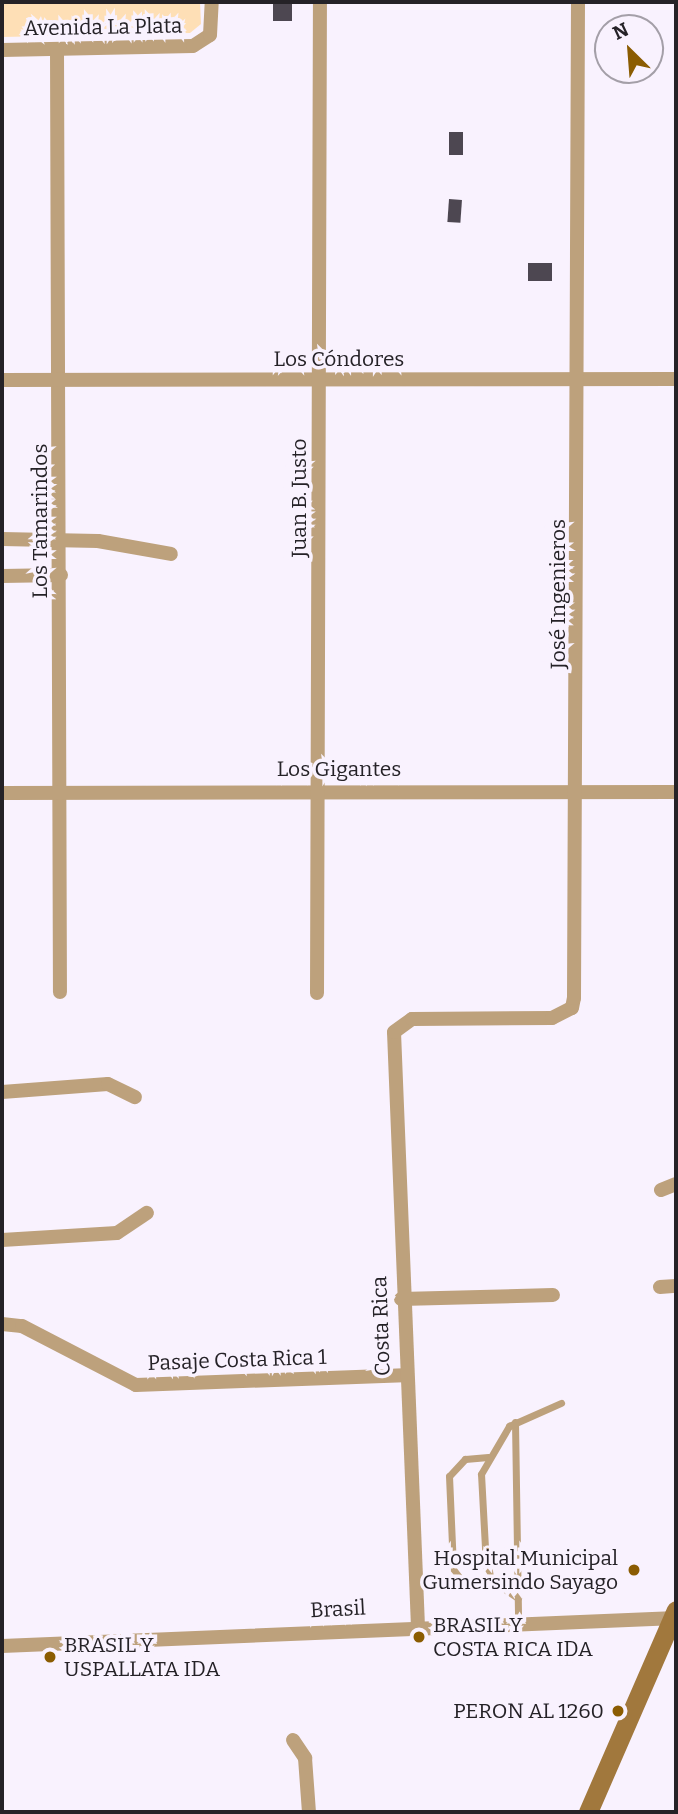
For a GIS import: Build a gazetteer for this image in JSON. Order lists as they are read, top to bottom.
{
  "streets": {
    "street": [
      "Avenida La Plata",
      "Los Cóndores",
      "Juan B. Justo",
      "Los Tamarindos",
      "José Ingenieros",
      "Los Gigantes",
      "Costa Rica",
      "Pasaje Costa Rica 1",
      "Brasil"
    ]
  },
  "crossings": [
    ["Avenida La Plata", "Los Tamarindos"],
    ["Los Cóndores", "Juan B. Justo"],
    ["Los Cóndores", "Los Tamarindos"],
    ["Los Cóndores", "José Ingenieros"],
    ["Juan B. Justo", "Los Gigantes"],
    ["Los Tamarindos", "Los Gigantes"],
    ["José Ingenieros", "Los Gigantes"],
    ["José Ingenieros", "Costa Rica"],
    ["Costa Rica", "Pasaje Costa Rica 1"],
    ["Costa Rica", "Brasil"]
  ],
  "places": [
    "Hospital Municipal Gumersindo Sayago",
    "BRASIL Y COSTA RICA IDA",
    "BRASIL Y USPALLATA IDA",
    "PERON AL 1260"
  ],
  "north": "top left"
}
